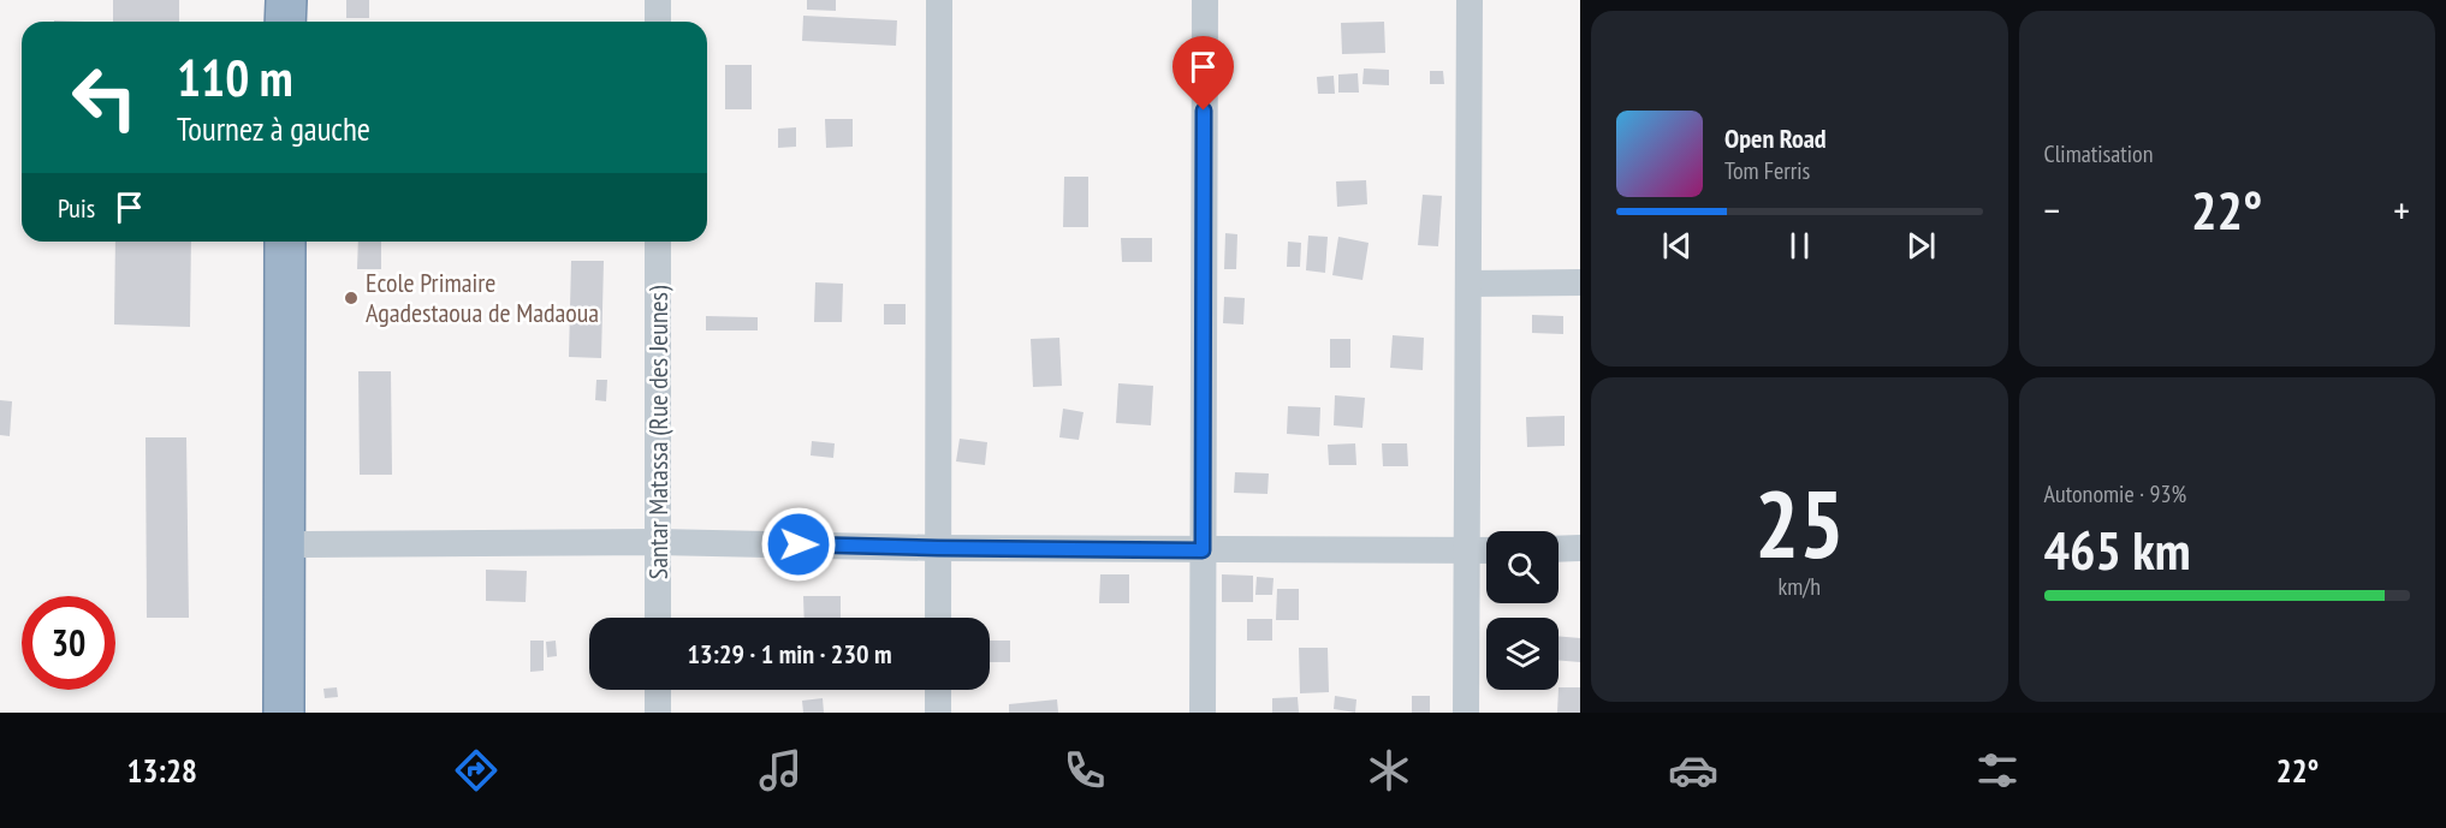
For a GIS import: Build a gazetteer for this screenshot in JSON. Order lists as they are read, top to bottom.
{
  "streets": {
    "street": ["Santar Matassa (Rue des Jeunes)"]
  },
  "places": ["Ecole Primaire Agadestaoua de Madaoua"],
  "page": {
    "tile": [
      "Climatisation",
      ["25", "km/h"],
      ["Autonomie · 93%", "465 km"]
    ],
    "turn": ["110 m", "Tournez à gauche"],
    "song": ["Open Road", "Tom Ferris"],
    "then": "Puis",
    "heat": ["−", "22°", "+"],
    "limit": "30",
    "trip": "13:29 · 1 min · 230 m",
    "tabs": ["13:28", "22°"]
  }
}
